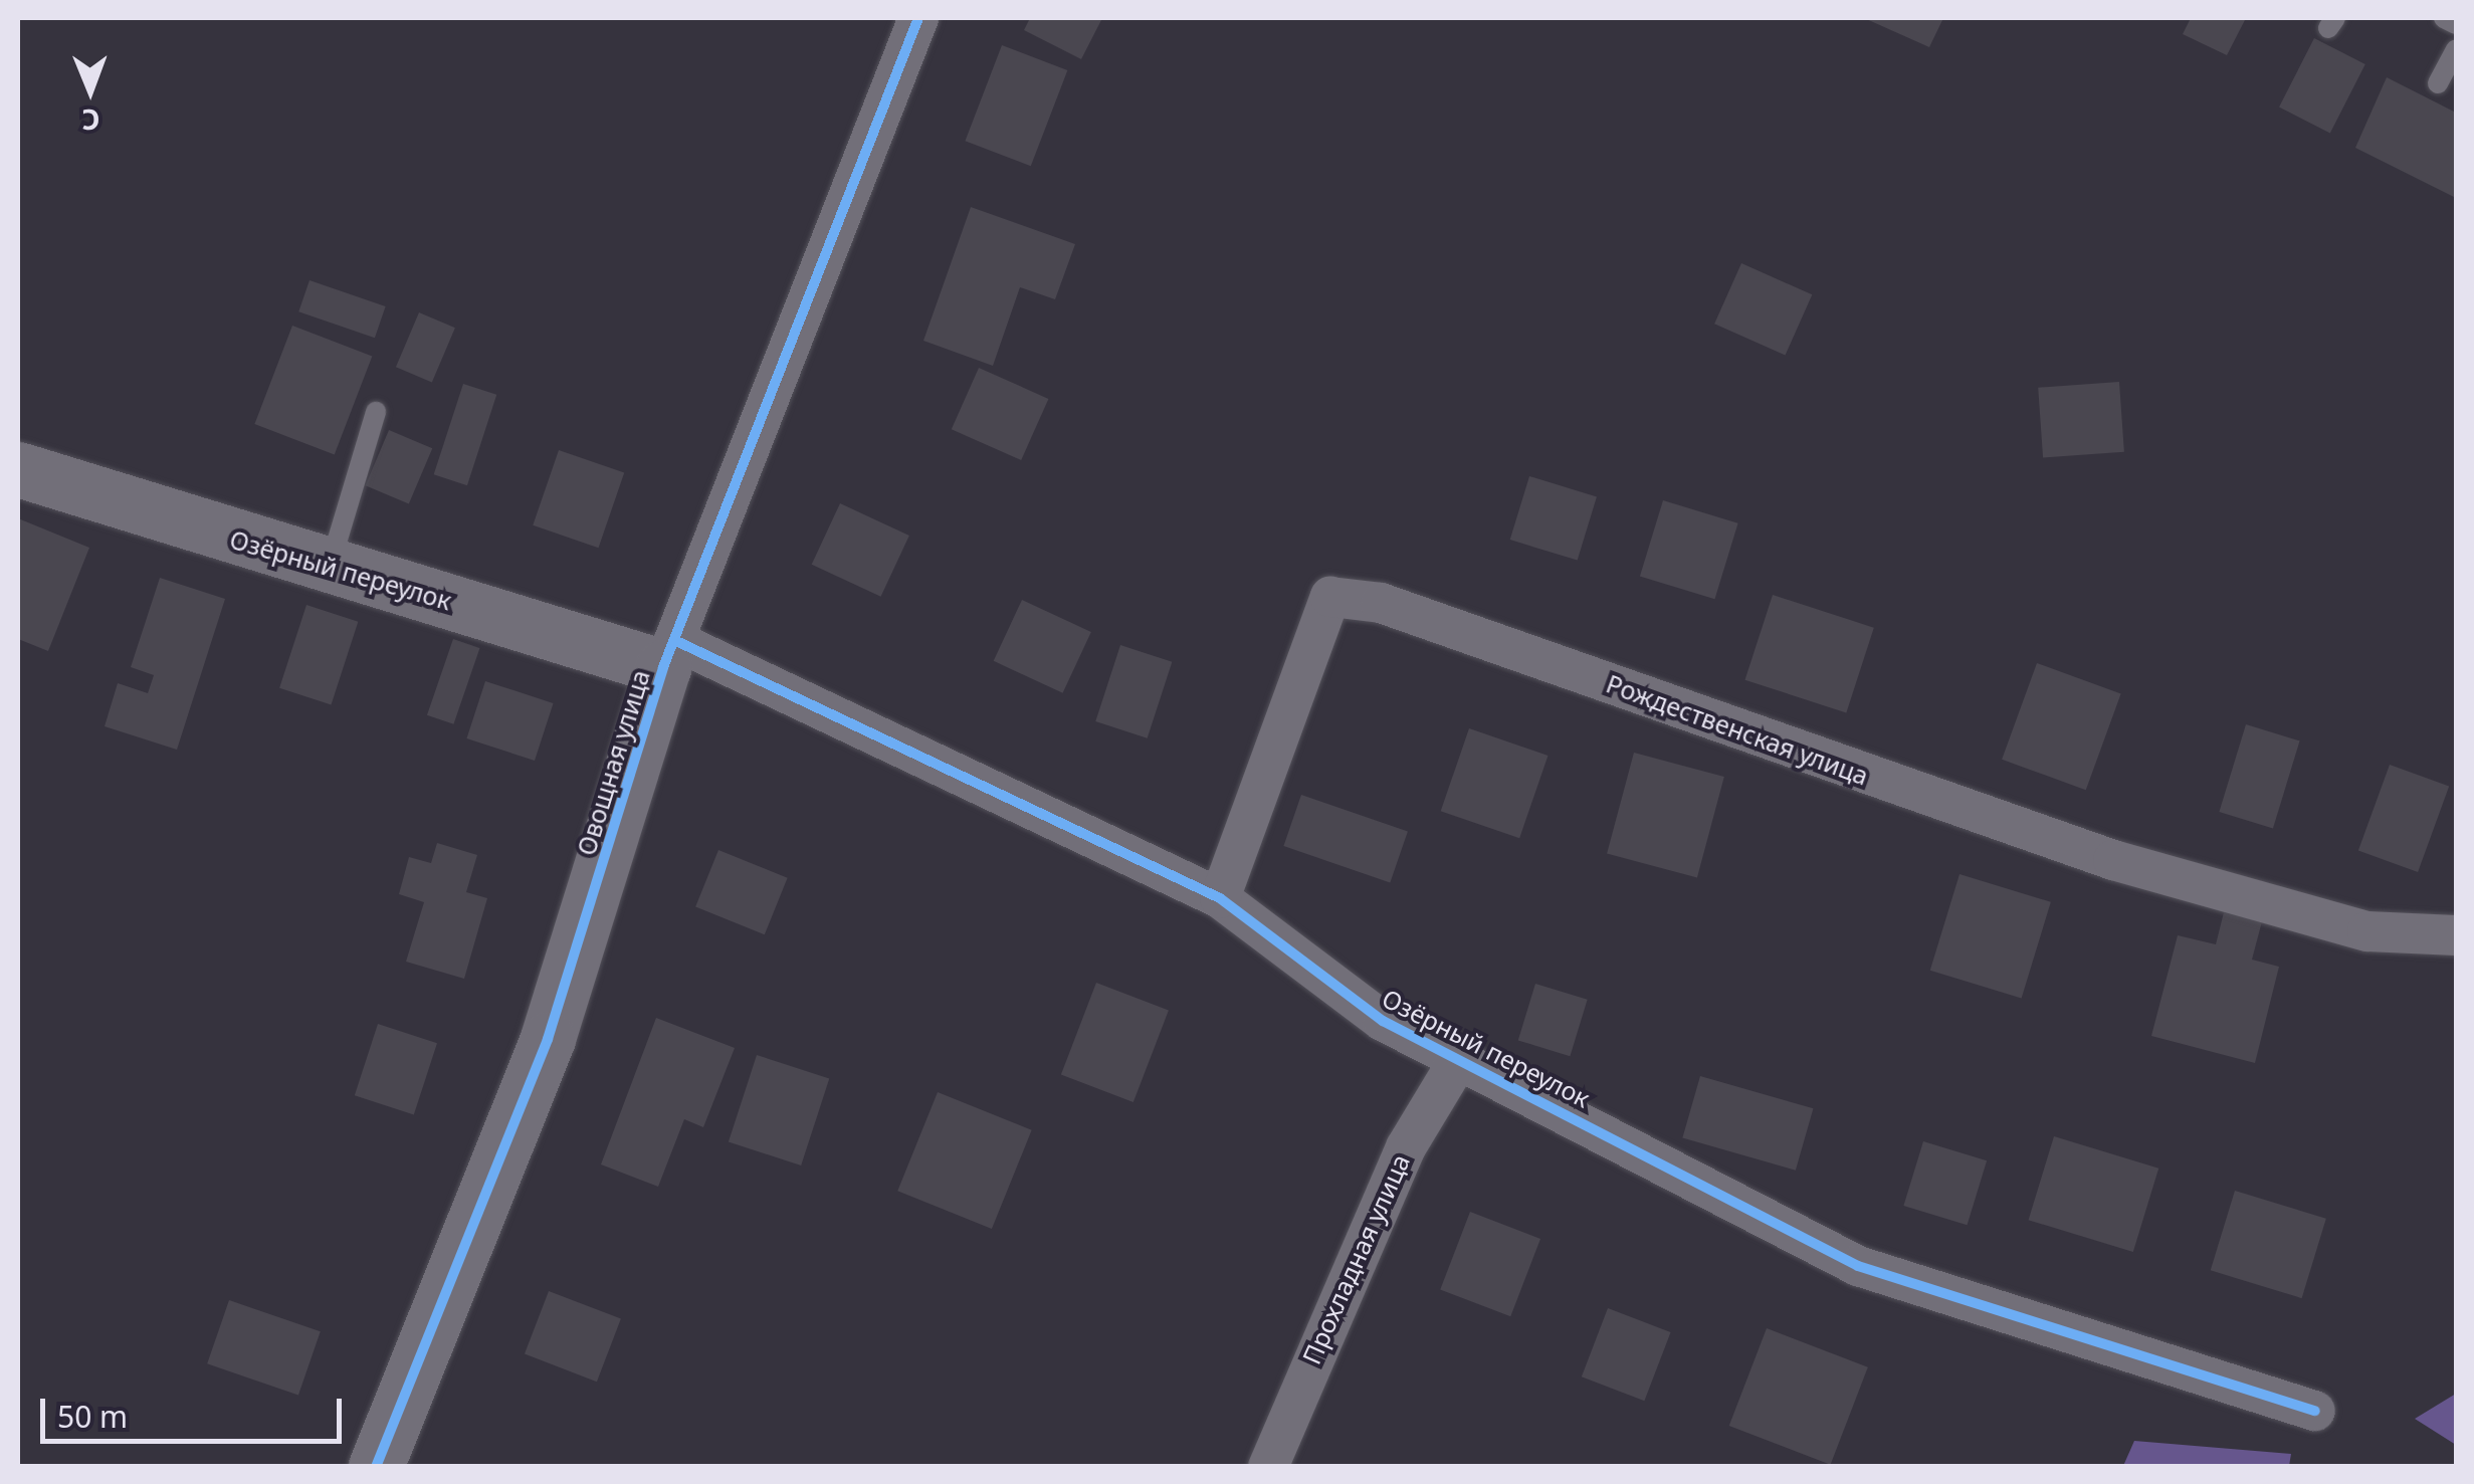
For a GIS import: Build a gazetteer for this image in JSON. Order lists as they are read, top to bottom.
{
  "streets": {
    "street": [
      "Озёрный переулок",
      "Рождественская улица",
      "Овощная улица",
      "Прохладная улица"
    ]
  },
  "crossings": [
    ["Озёрный переулок", "Рождественская улица"],
    ["Озёрный переулок", "Овощная улица"],
    ["Озёрный переулок", "Прохладная улица"]
  ],
  "scale_bar": "50 m",
  "north": "bottom"
}
